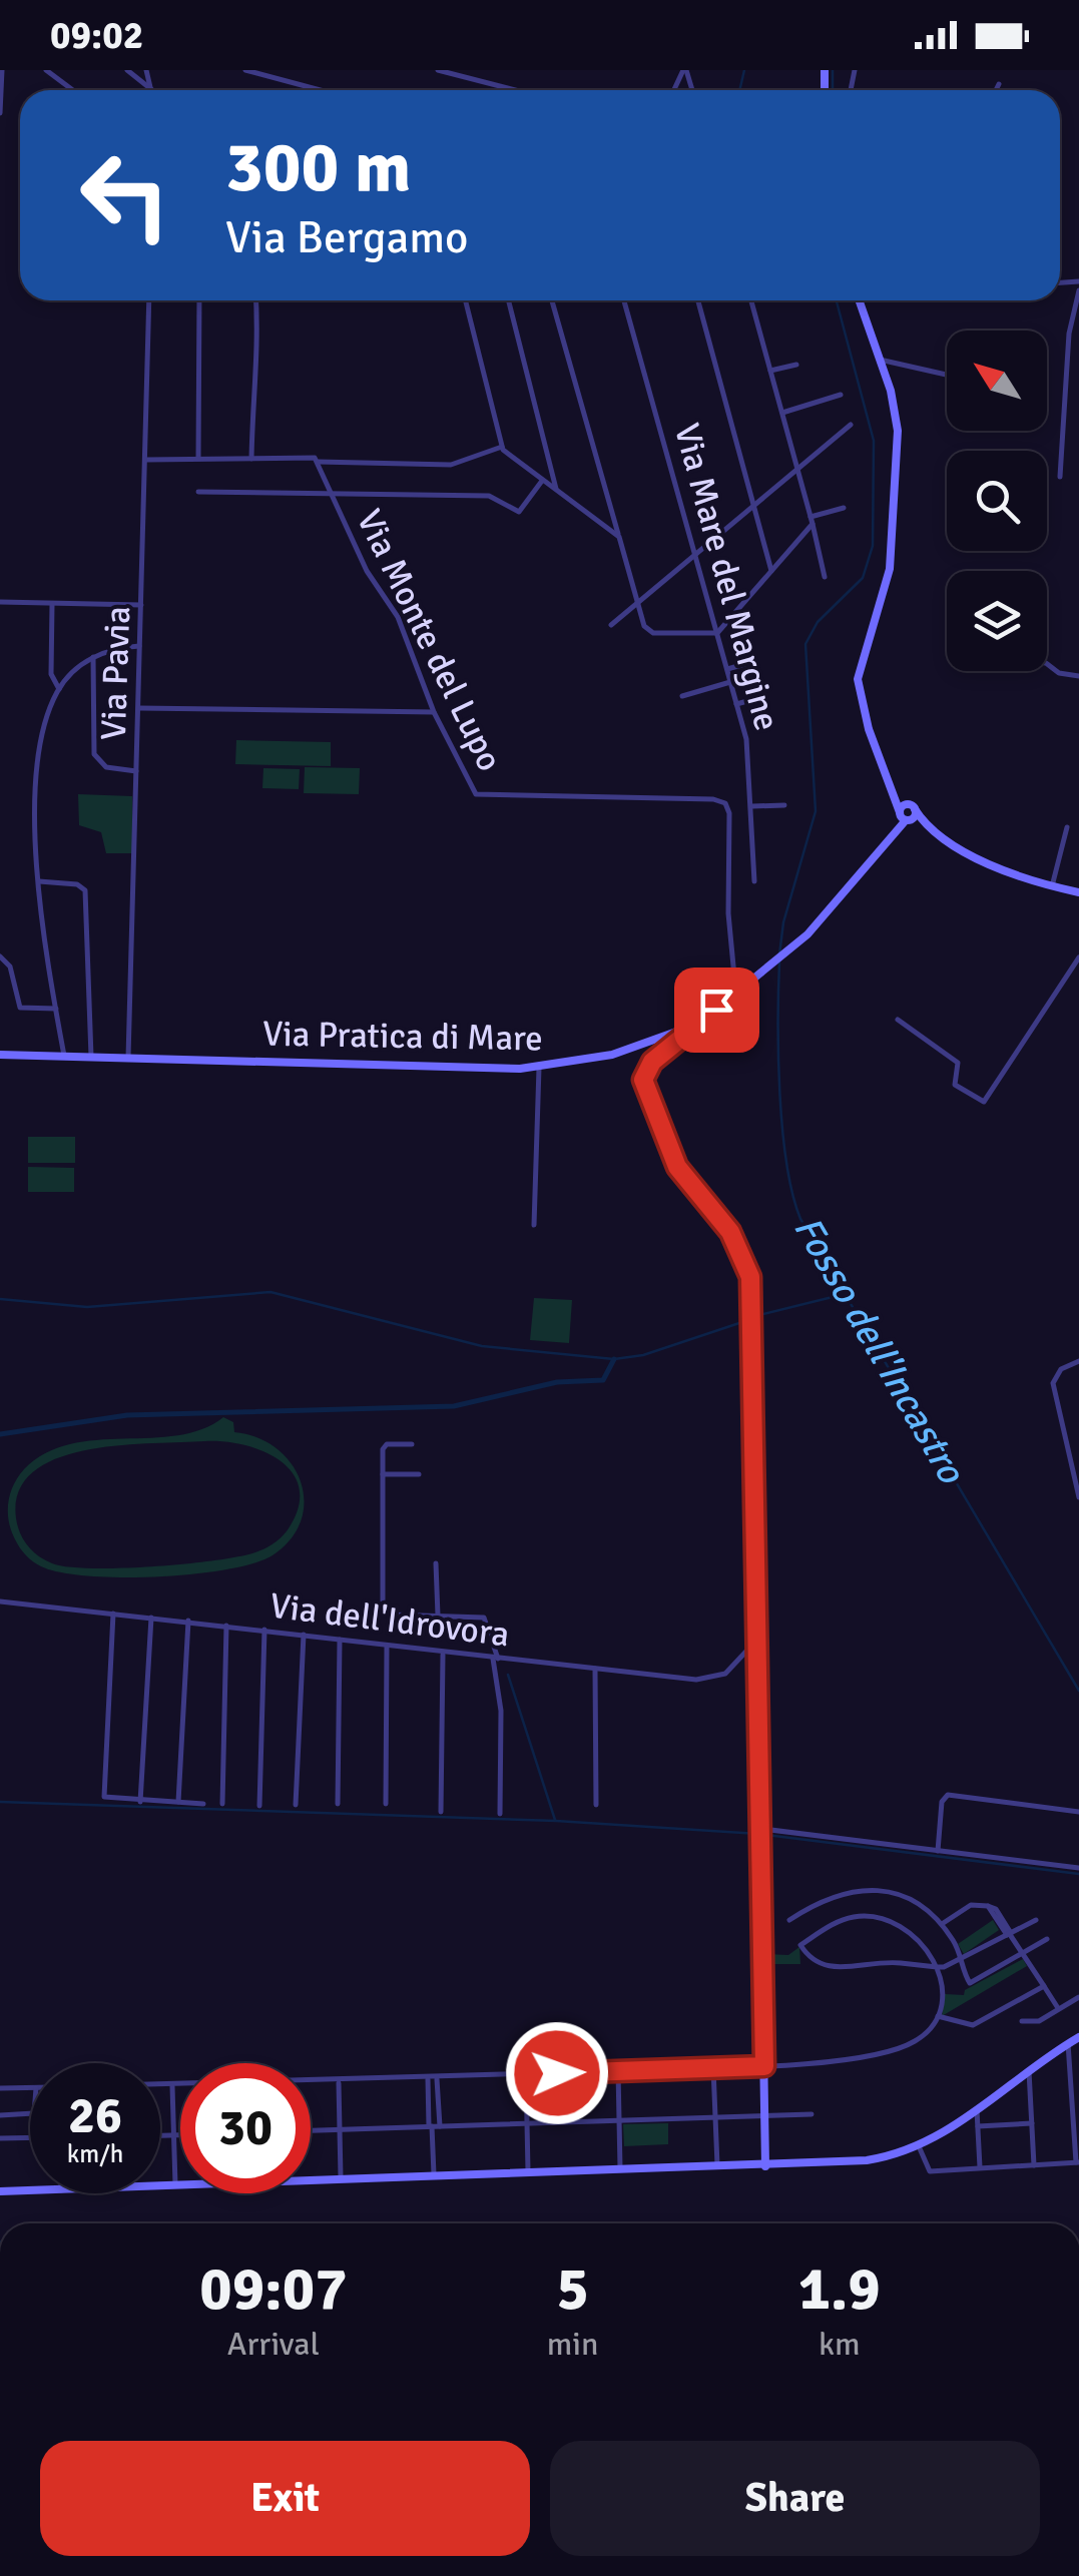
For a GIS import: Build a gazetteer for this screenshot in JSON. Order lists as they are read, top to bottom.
{
  "streets": {
    "street": [
      "Via Mare del Margine",
      "Via Monte del Lupo",
      "Via Pavia",
      "Via Pratica di Mare",
      "Via dell'Idrovora"
    ]
  },
  "crossings": [
    ["Via Monte del Lupo", "Via Pratica di Mare"],
    ["Via Pavia", "Via Pratica di Mare"]
  ],
  "water": ["Fosso dell'Incastro"],
  "north": "top left",
  "page": {
    "status": "09:02",
    "turn": ["300 m", "Via Bergamo"],
    "speed": "26 km/h",
    "limit": "30",
    "eta": [
      "09:07",
      "Arrival",
      "5",
      "min",
      "1.9",
      "km"
    ],
    "buttons": ["Exit", "Share"]
  }
}
